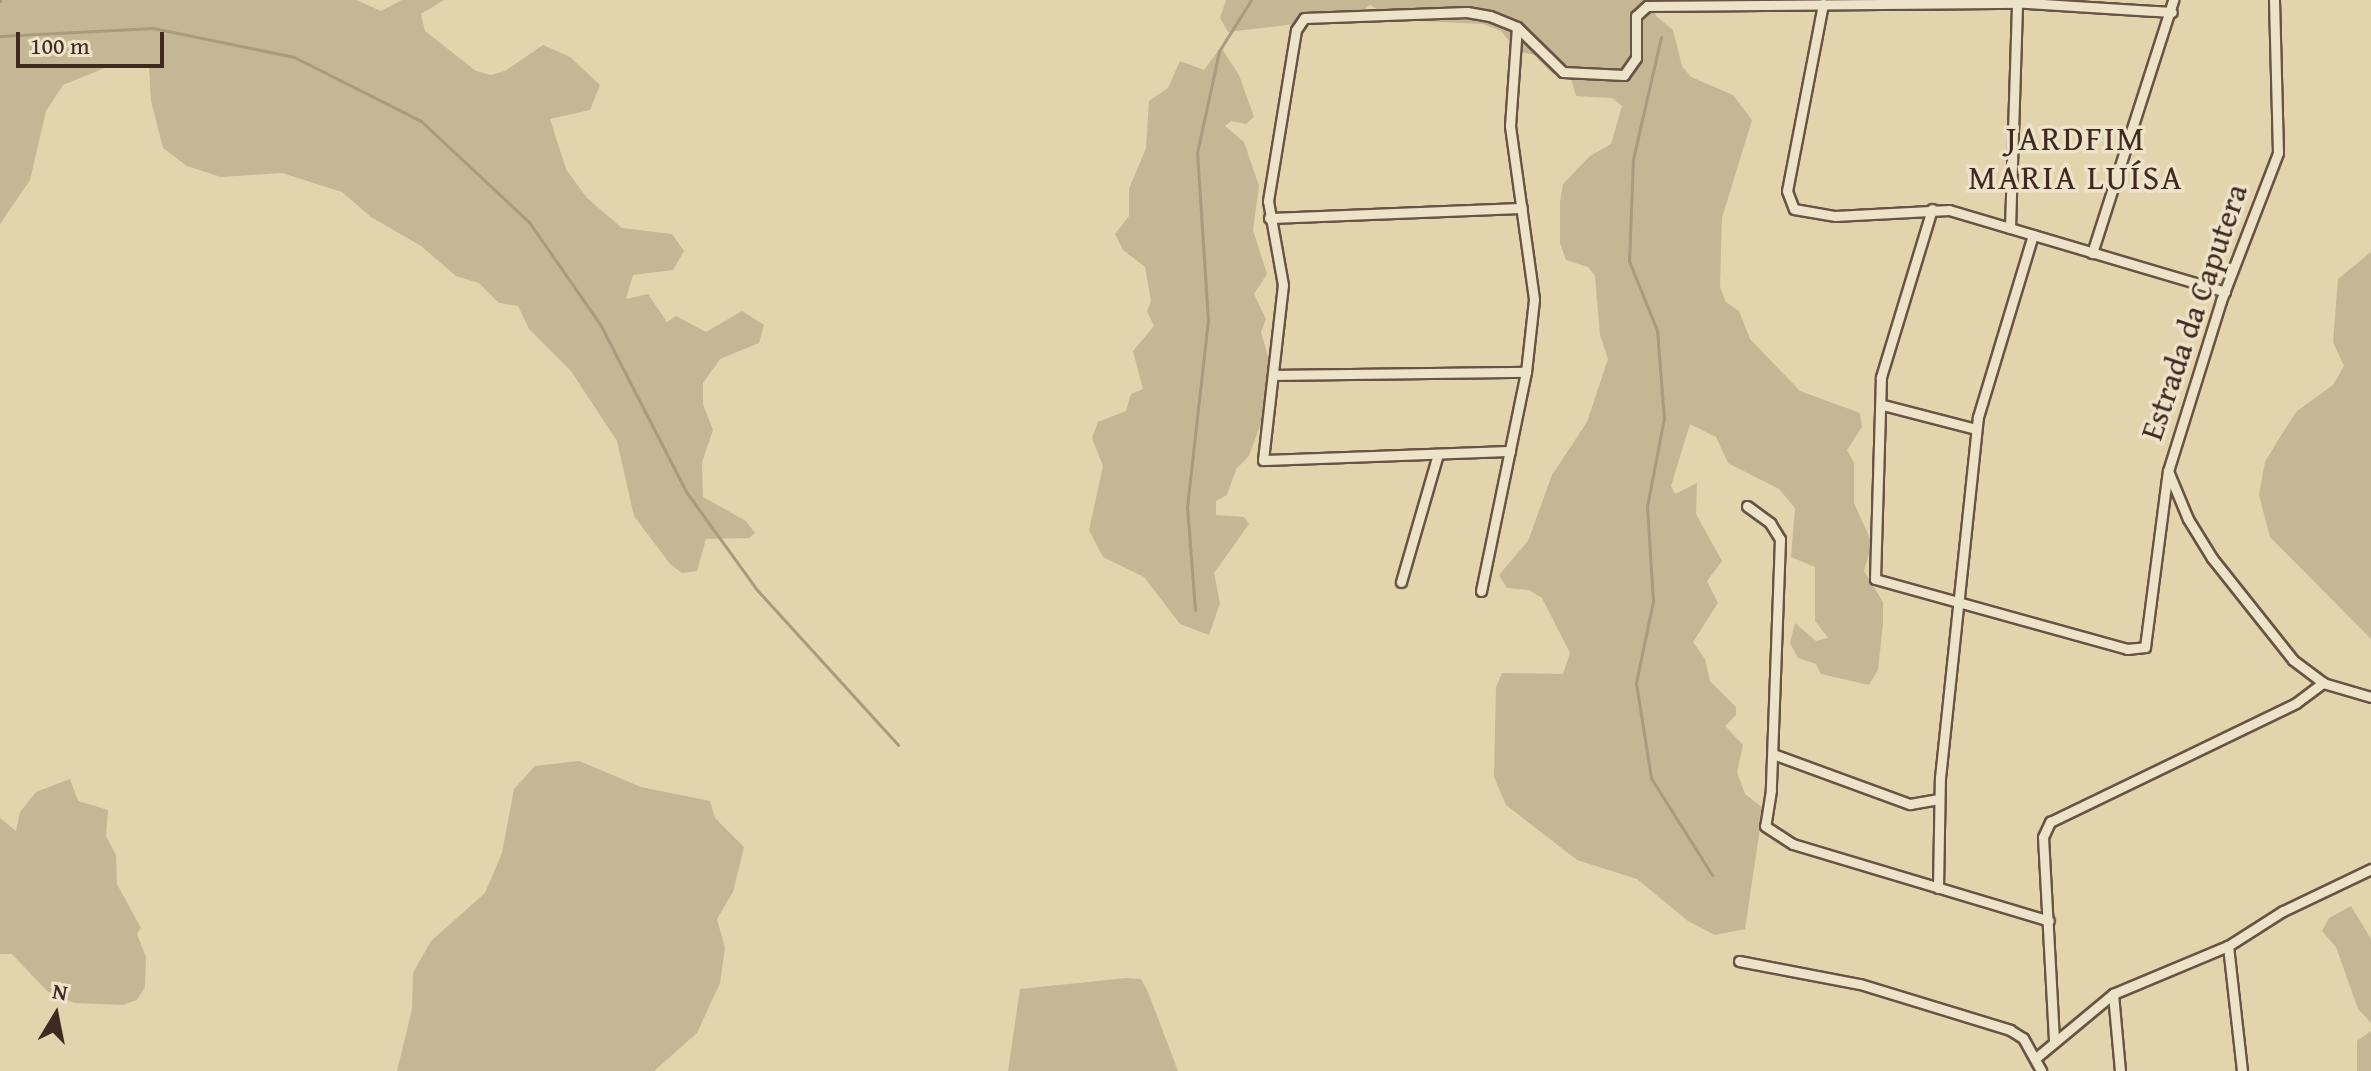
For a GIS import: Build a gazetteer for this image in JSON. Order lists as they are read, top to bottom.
{
  "streets": {
    "street": ["Estrada da Caputera"]
  },
  "districts": ["JARDFIM MARIA LUÍSA"],
  "scale_bar": "100 m",
  "north": "top"
}
